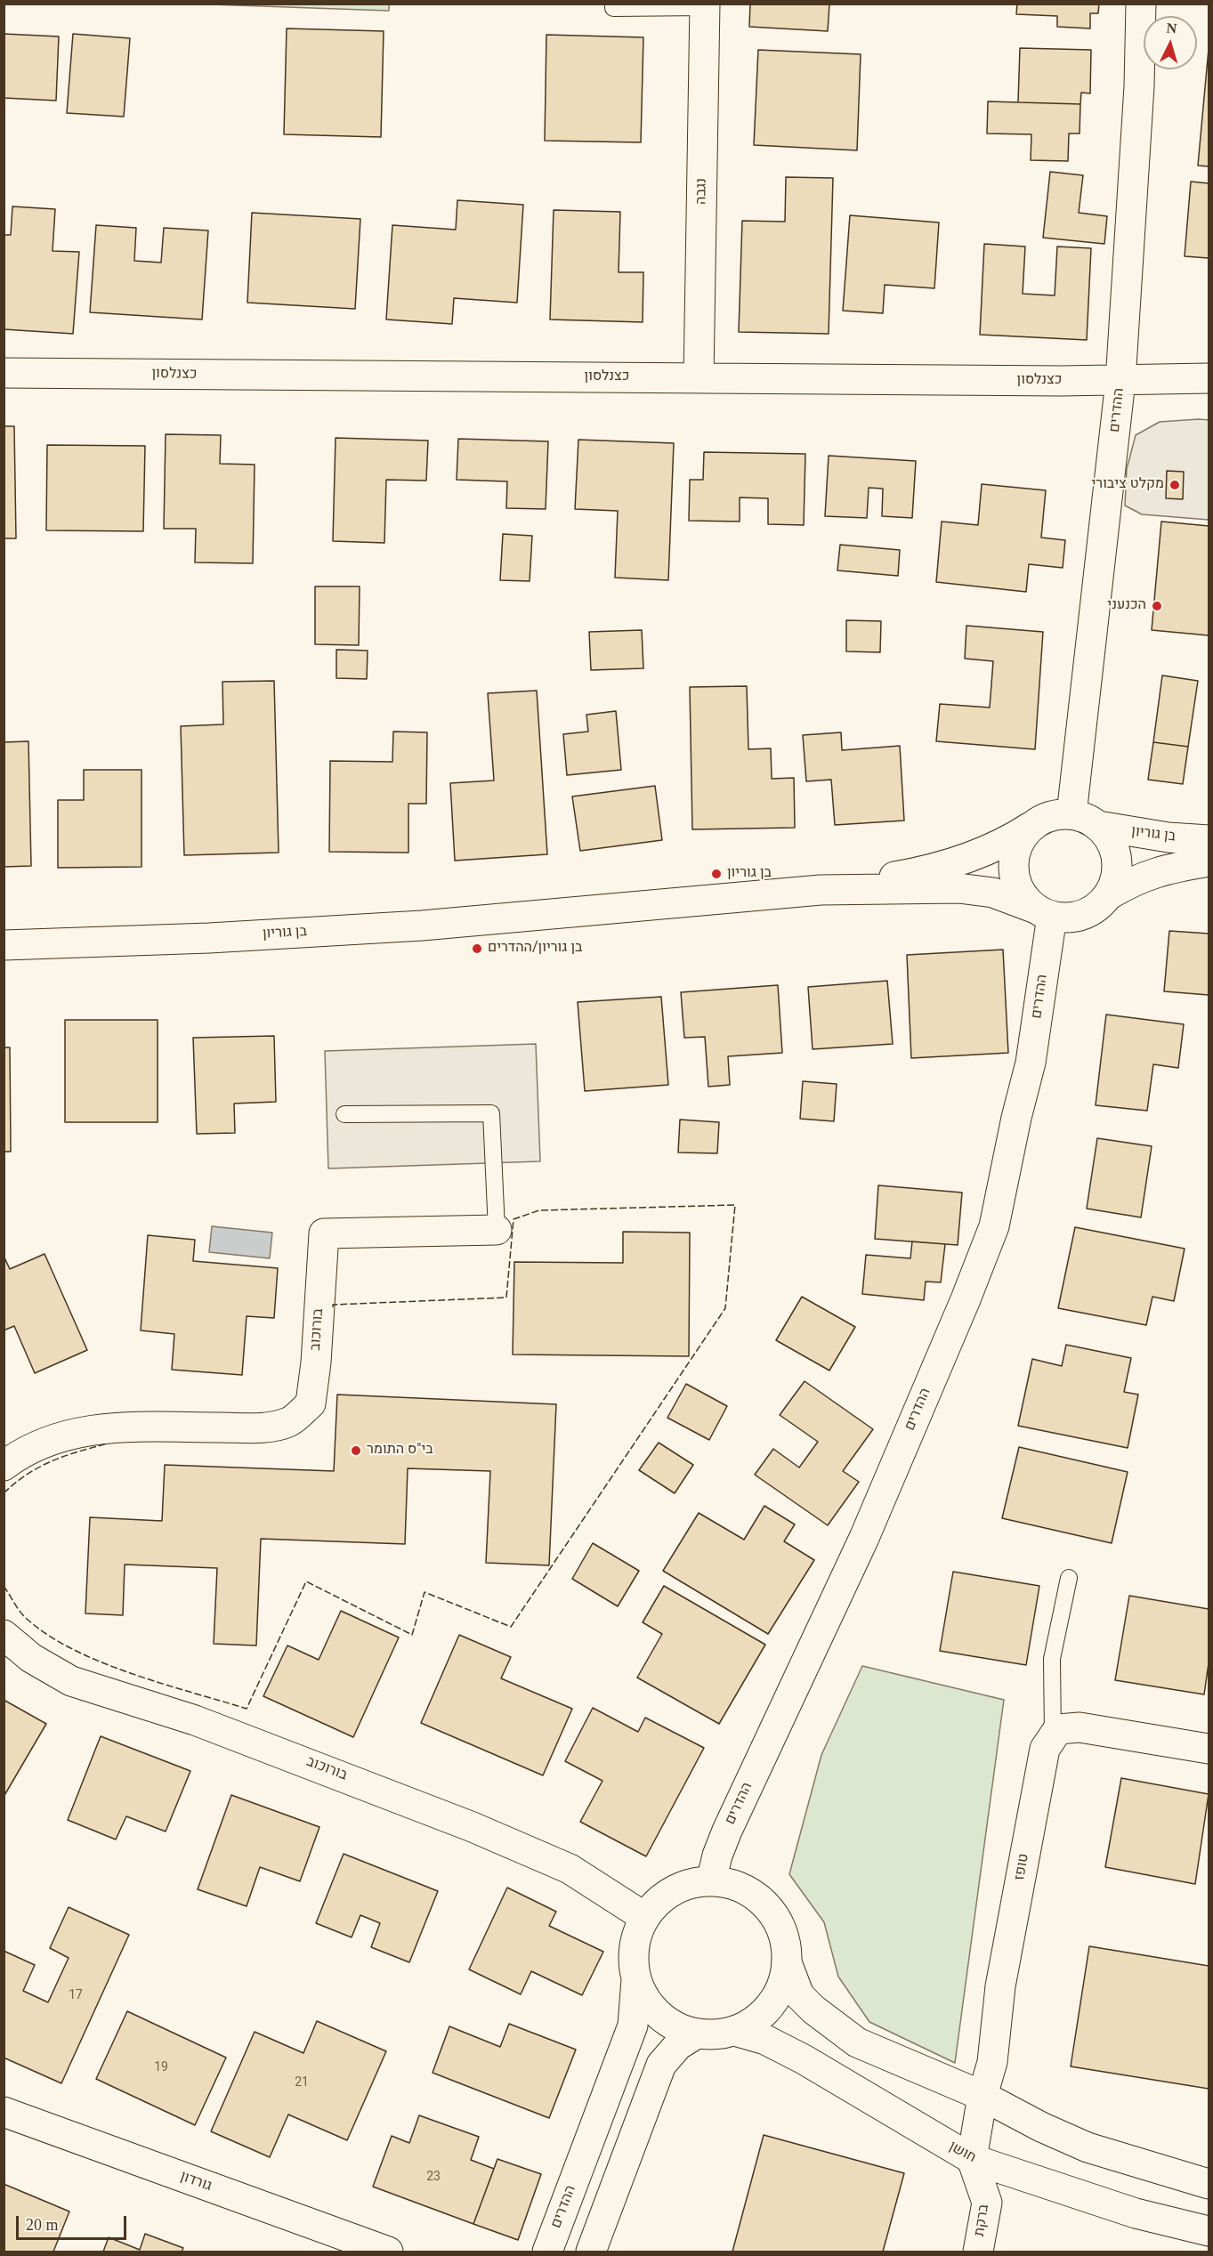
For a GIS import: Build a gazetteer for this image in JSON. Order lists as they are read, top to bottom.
{
  "streets": {
    "street": [
      "נגבה",
      "כצנלסון",
      "ההדרים",
      "בן גוריון",
      "בורוכוב",
      "טופז",
      "חושן",
      "גורדון",
      "ברקת"
    ]
  },
  "crossings": [
    ["נגבה", "כצנלסון"],
    ["כצנלסון", "ההדרים"],
    ["ההדרים", "בן גוריון"],
    ["ההדרים", "בורוכוב"],
    ["ההדרים", "חושן"],
    ["בורוכוב", "חושן"],
    ["טופז", "חושן"],
    ["טופז", "ברקת"],
    ["חושן", "ברקת"]
  ],
  "places": [
    "מקלט ציבורי",
    "הכנעני",
    "בן גוריון",
    "בן גוריון/ההדרים",
    "בי\"ס התומר"
  ],
  "house_numbers": [
    "17",
    "19",
    "21",
    "23"
  ],
  "scale_bar": "20 m",
  "north": "top"
}
